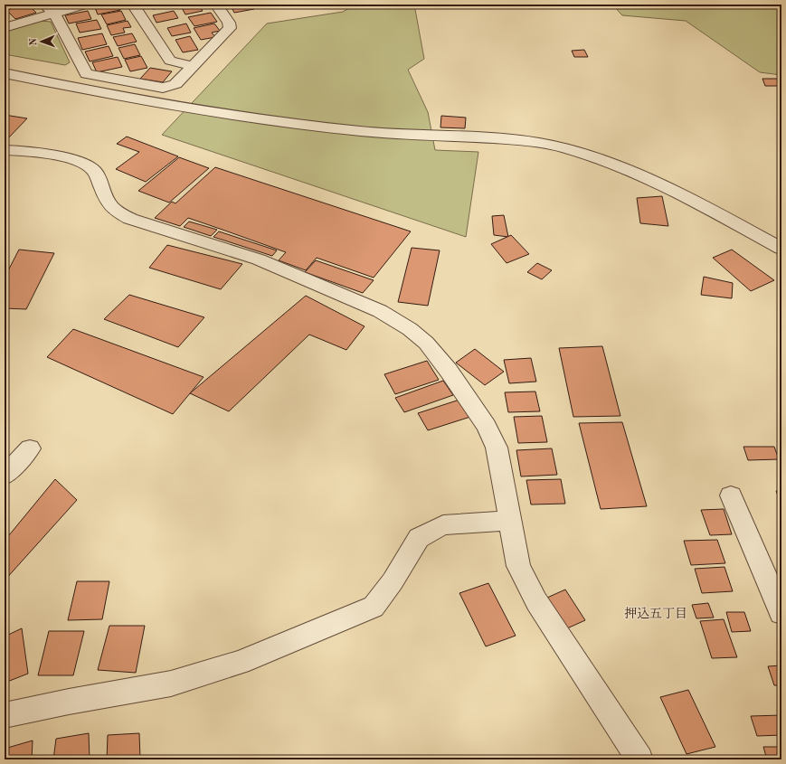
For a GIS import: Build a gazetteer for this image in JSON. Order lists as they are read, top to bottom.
{
  "districts": ["押込五丁目"],
  "north": "left"
}
